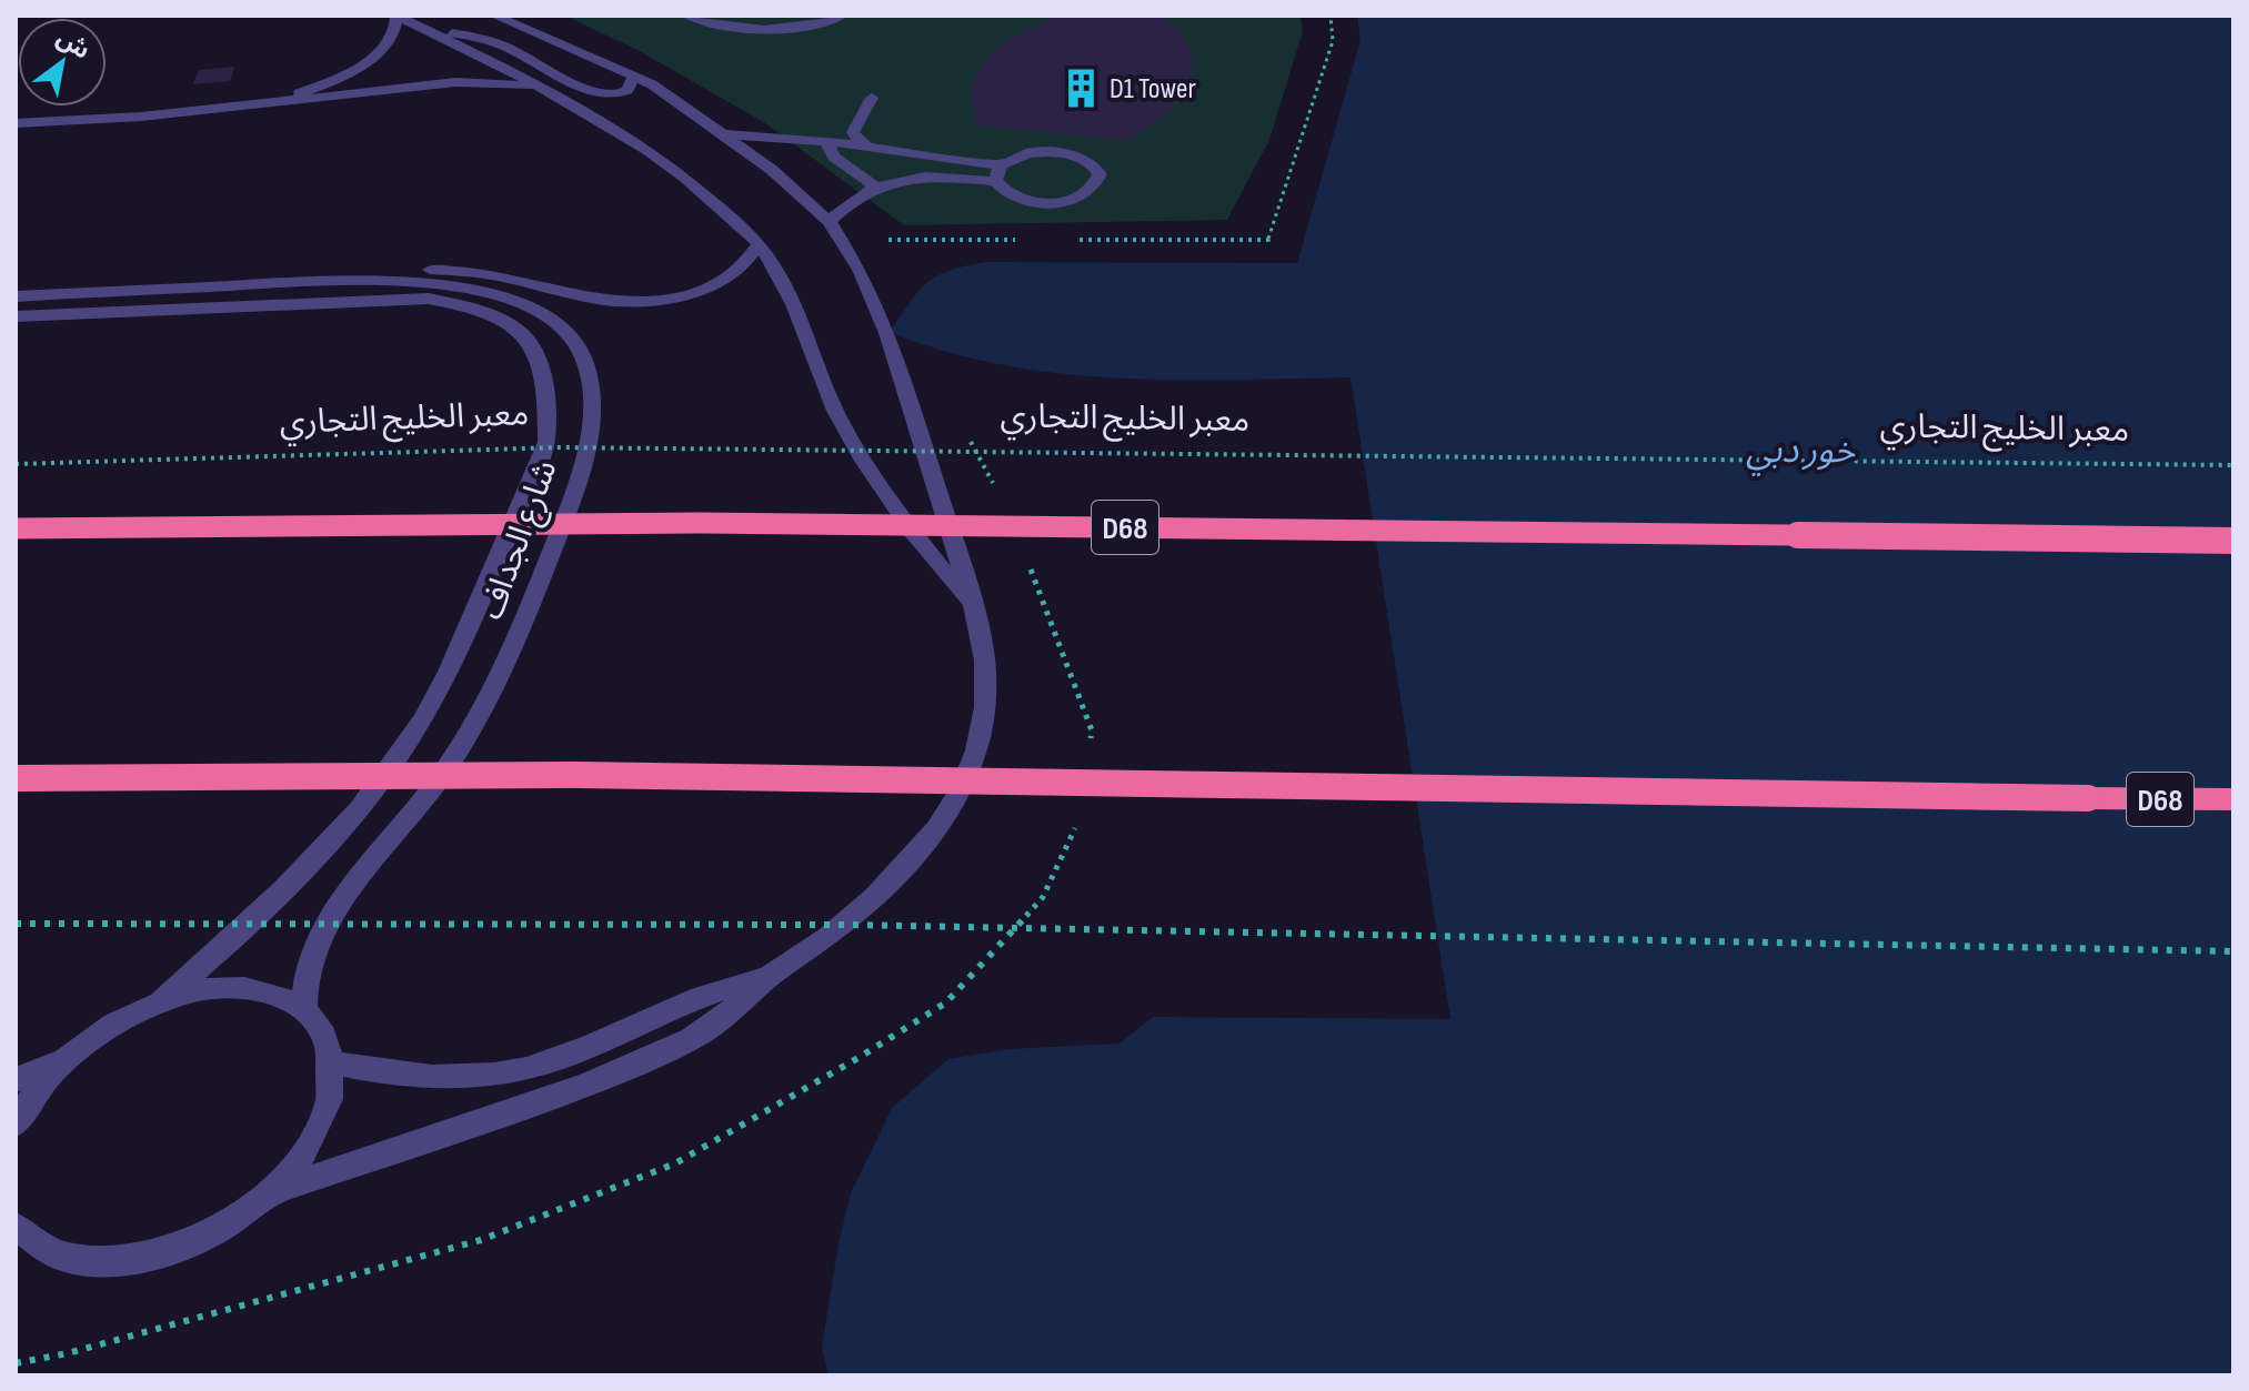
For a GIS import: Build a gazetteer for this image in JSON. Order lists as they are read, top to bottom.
{
  "streets": {
    "highway": ["D68"],
    "street": ["شارع الجداف"],
    "path": ["معبر الخليج التجاري"]
  },
  "water": ["خور دبي"],
  "places": {
    "building": ["D1 Tower"]
  },
  "north": "top right"
}
